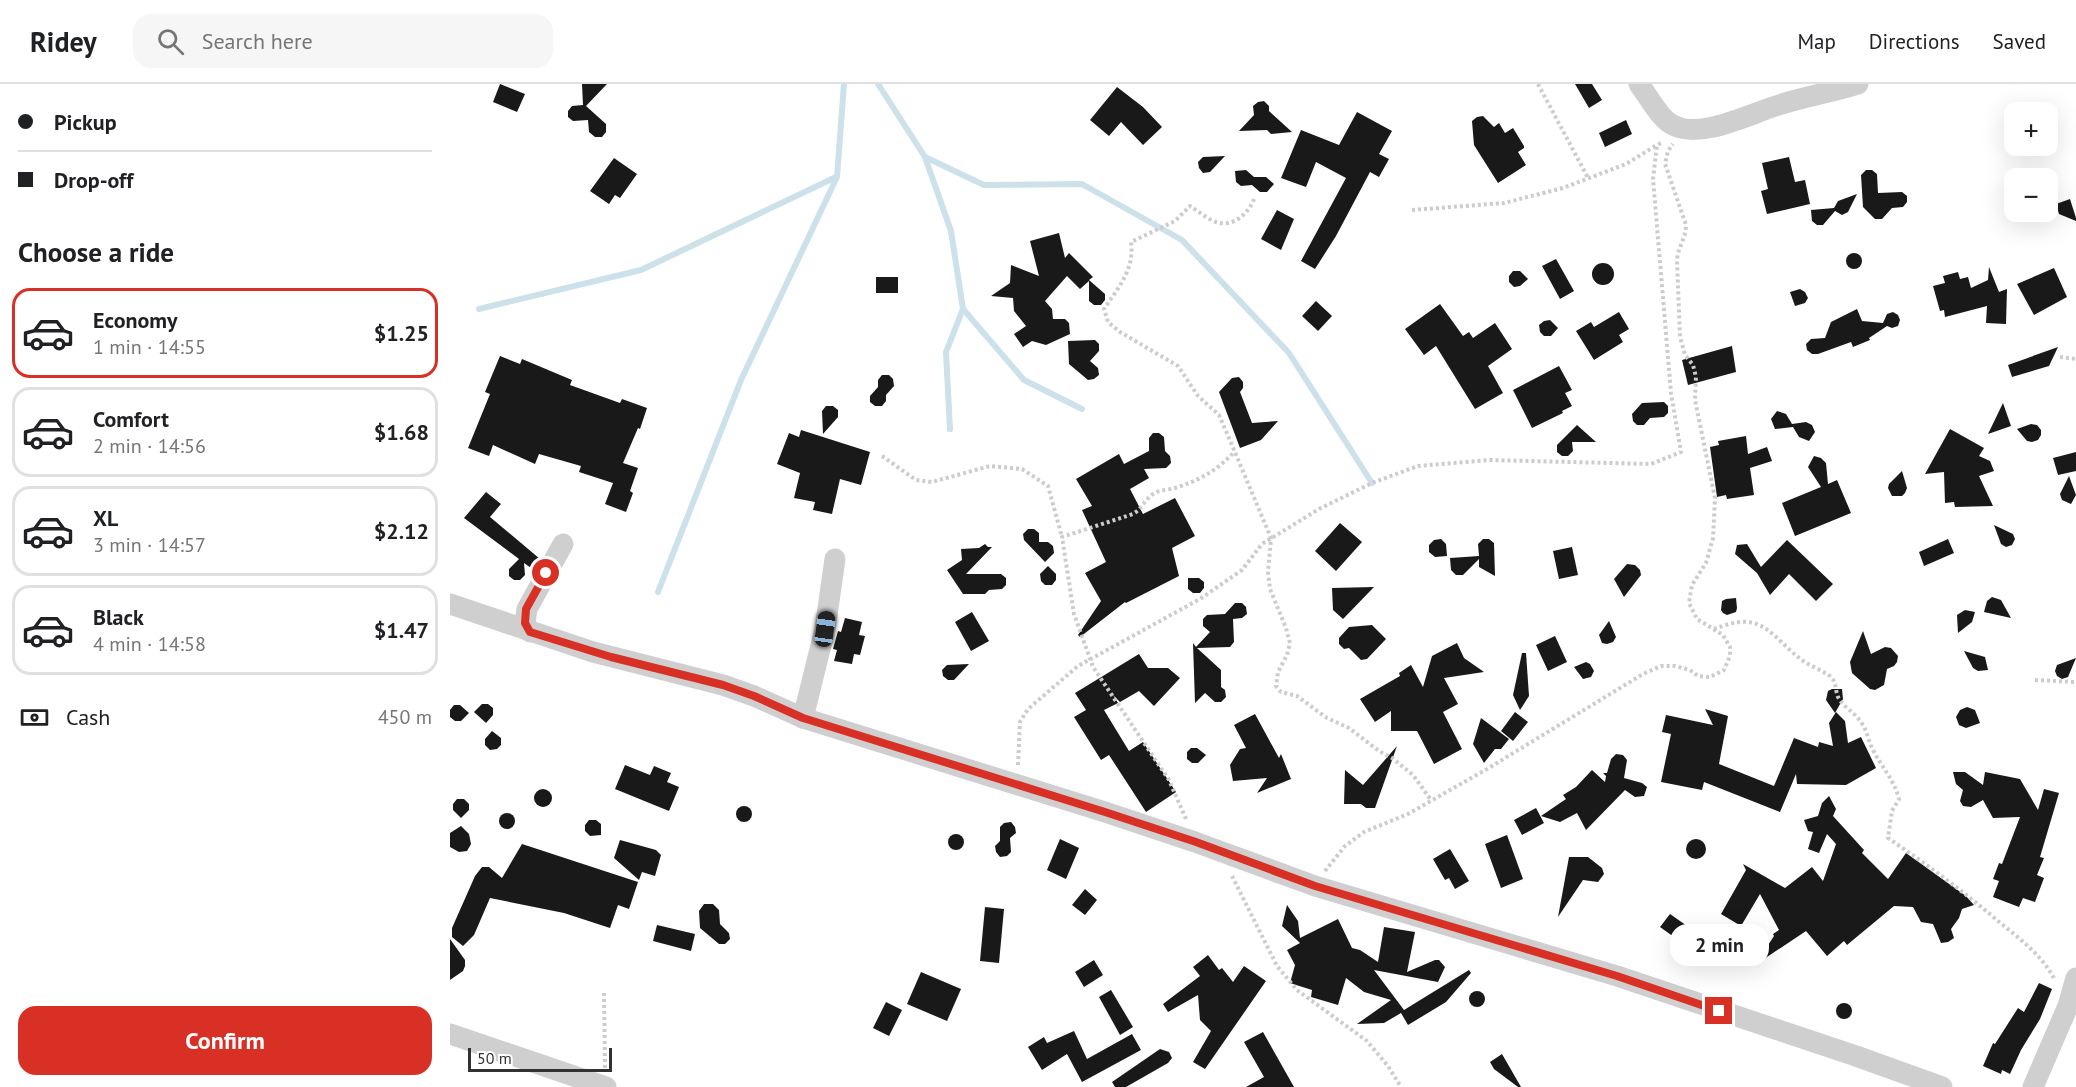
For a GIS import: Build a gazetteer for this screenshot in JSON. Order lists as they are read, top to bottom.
{
  "scale_bar": "50 m",
  "page": {
    "header": "Ridey",
    "search": "Search here",
    "nav": ["Map", "Directions", "Saved"],
    "banner": ["Pickup", "Drop-off"],
    "map_buttons": ["+", "−"],
    "heading": "Choose a ride",
    "list": [
      {
        "name": "Economy",
        "note": "1 min · 14:55",
        "value": "$1.25"
      },
      {
        "name": "Comfort",
        "note": "2 min · 14:56",
        "value": "$1.68"
      },
      {
        "name": "XL",
        "note": "3 min · 14:57",
        "value": "$2.12"
      },
      {
        "name": "Black",
        "note": "4 min · 14:58",
        "value": "$1.47"
      }
    ],
    "pay": ["Cash", "450 m"],
    "bubble": "2 min",
    "buttons": "Confirm",
    "scale": "50 m"
  }
}
